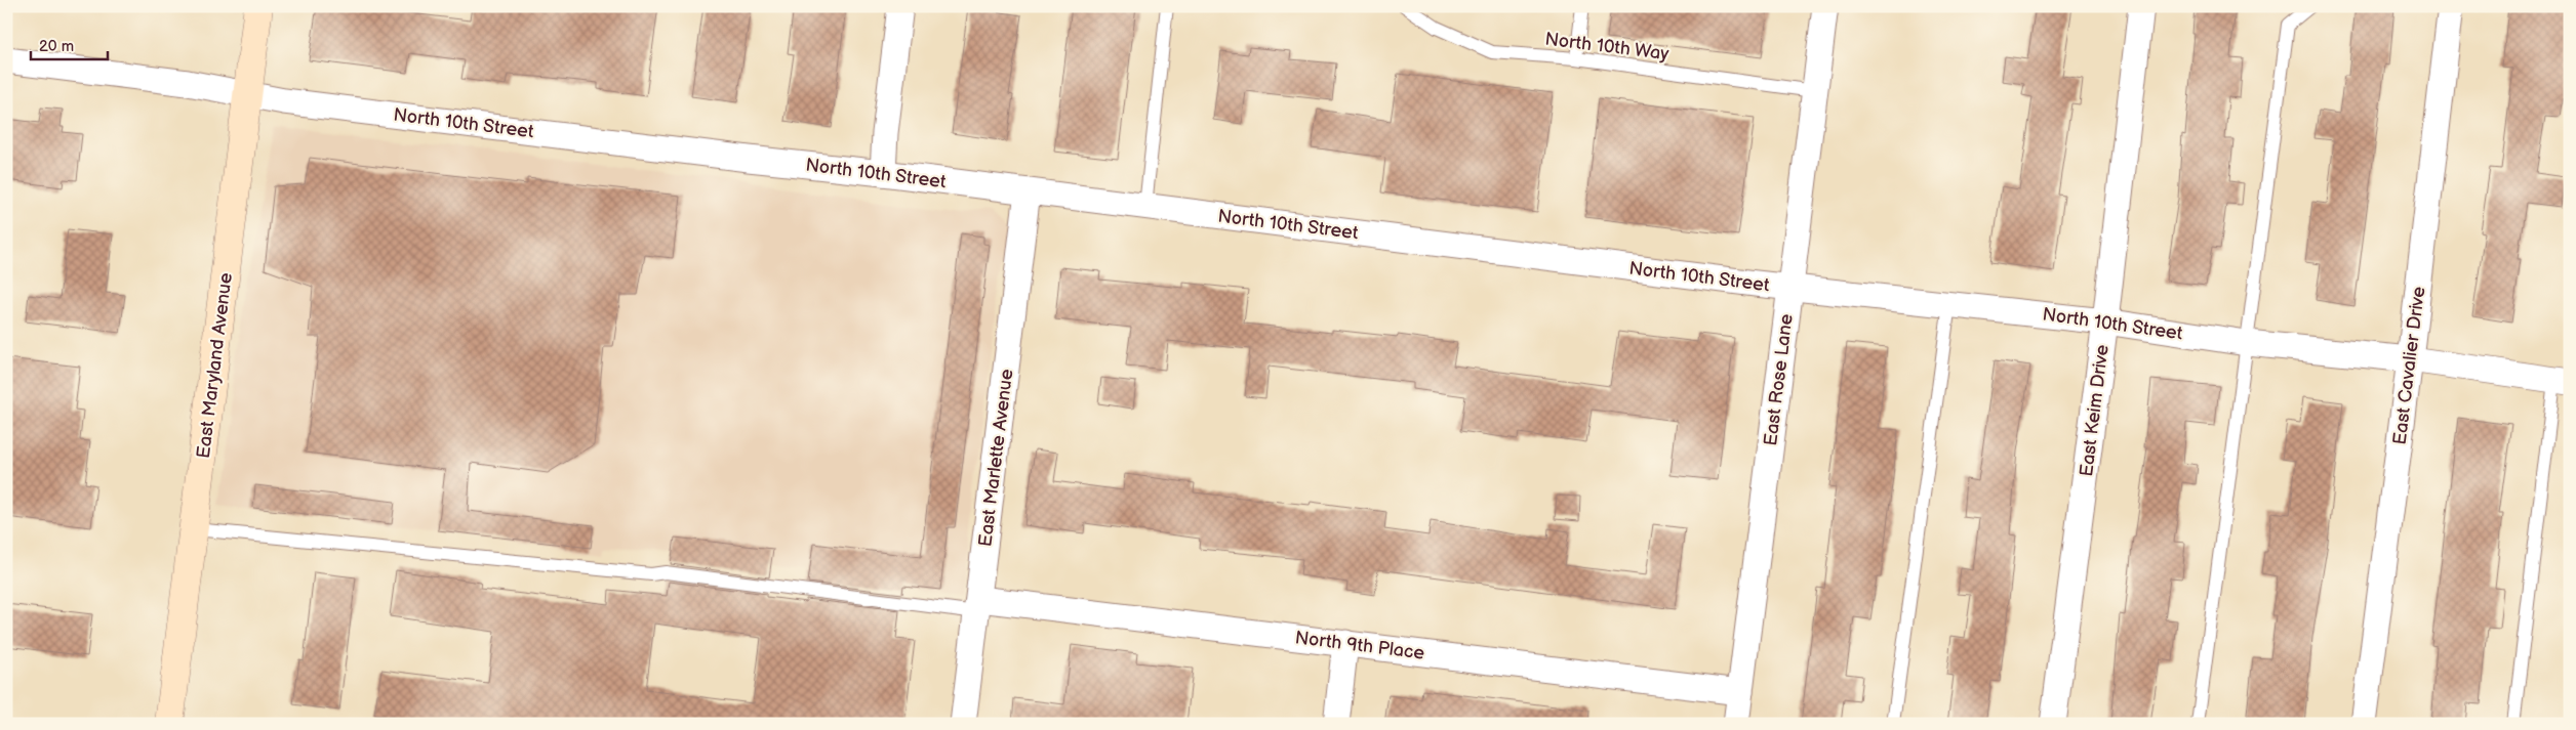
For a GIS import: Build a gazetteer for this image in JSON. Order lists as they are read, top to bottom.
{
  "streets": {
    "street": [
      "North 10th Street",
      "East Maryland Avenue",
      "East Cavalier Drive",
      "East Rose Lane",
      "East Keim Drive",
      "East Marlette Avenue",
      "North 9th Place"
    ],
    "lane": ["North 10th Way"]
  },
  "crossings": [
    ["North 10th Way", "East Rose Lane"],
    ["North 10th Street", "East Maryland Avenue"],
    ["North 10th Street", "East Cavalier Drive"],
    ["North 10th Street", "East Rose Lane"],
    ["North 10th Street", "East Keim Drive"],
    ["North 10th Street", "East Marlette Avenue"],
    ["East Rose Lane", "North 9th Place"],
    ["East Marlette Avenue", "North 9th Place"]
  ],
  "scale_bar": "20 m"
}
